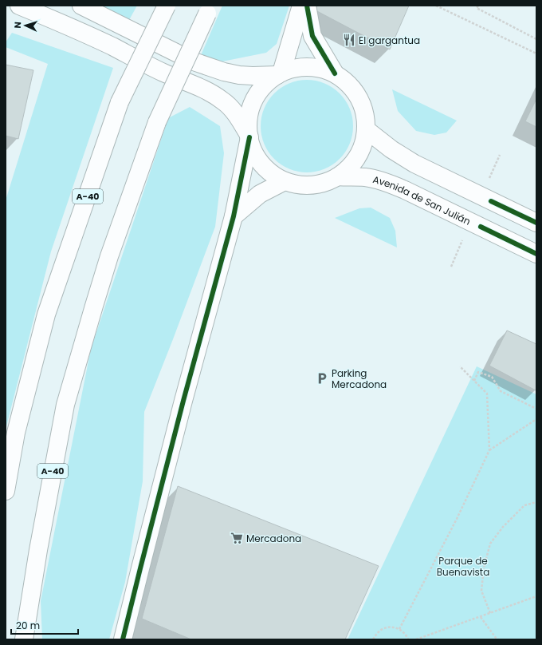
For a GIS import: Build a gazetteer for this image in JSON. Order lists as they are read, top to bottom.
{
  "streets": {
    "main road": ["A-40", "Avenida de San Julián"]
  },
  "parks": ["Parque de Buenavista"],
  "places": {
    "restaurant": ["El gargantua"],
    "parking": ["Parking Mercadona"],
    "supermarket": ["Mercadona"]
  },
  "scale_bar": "20 m",
  "north": "left"
}
